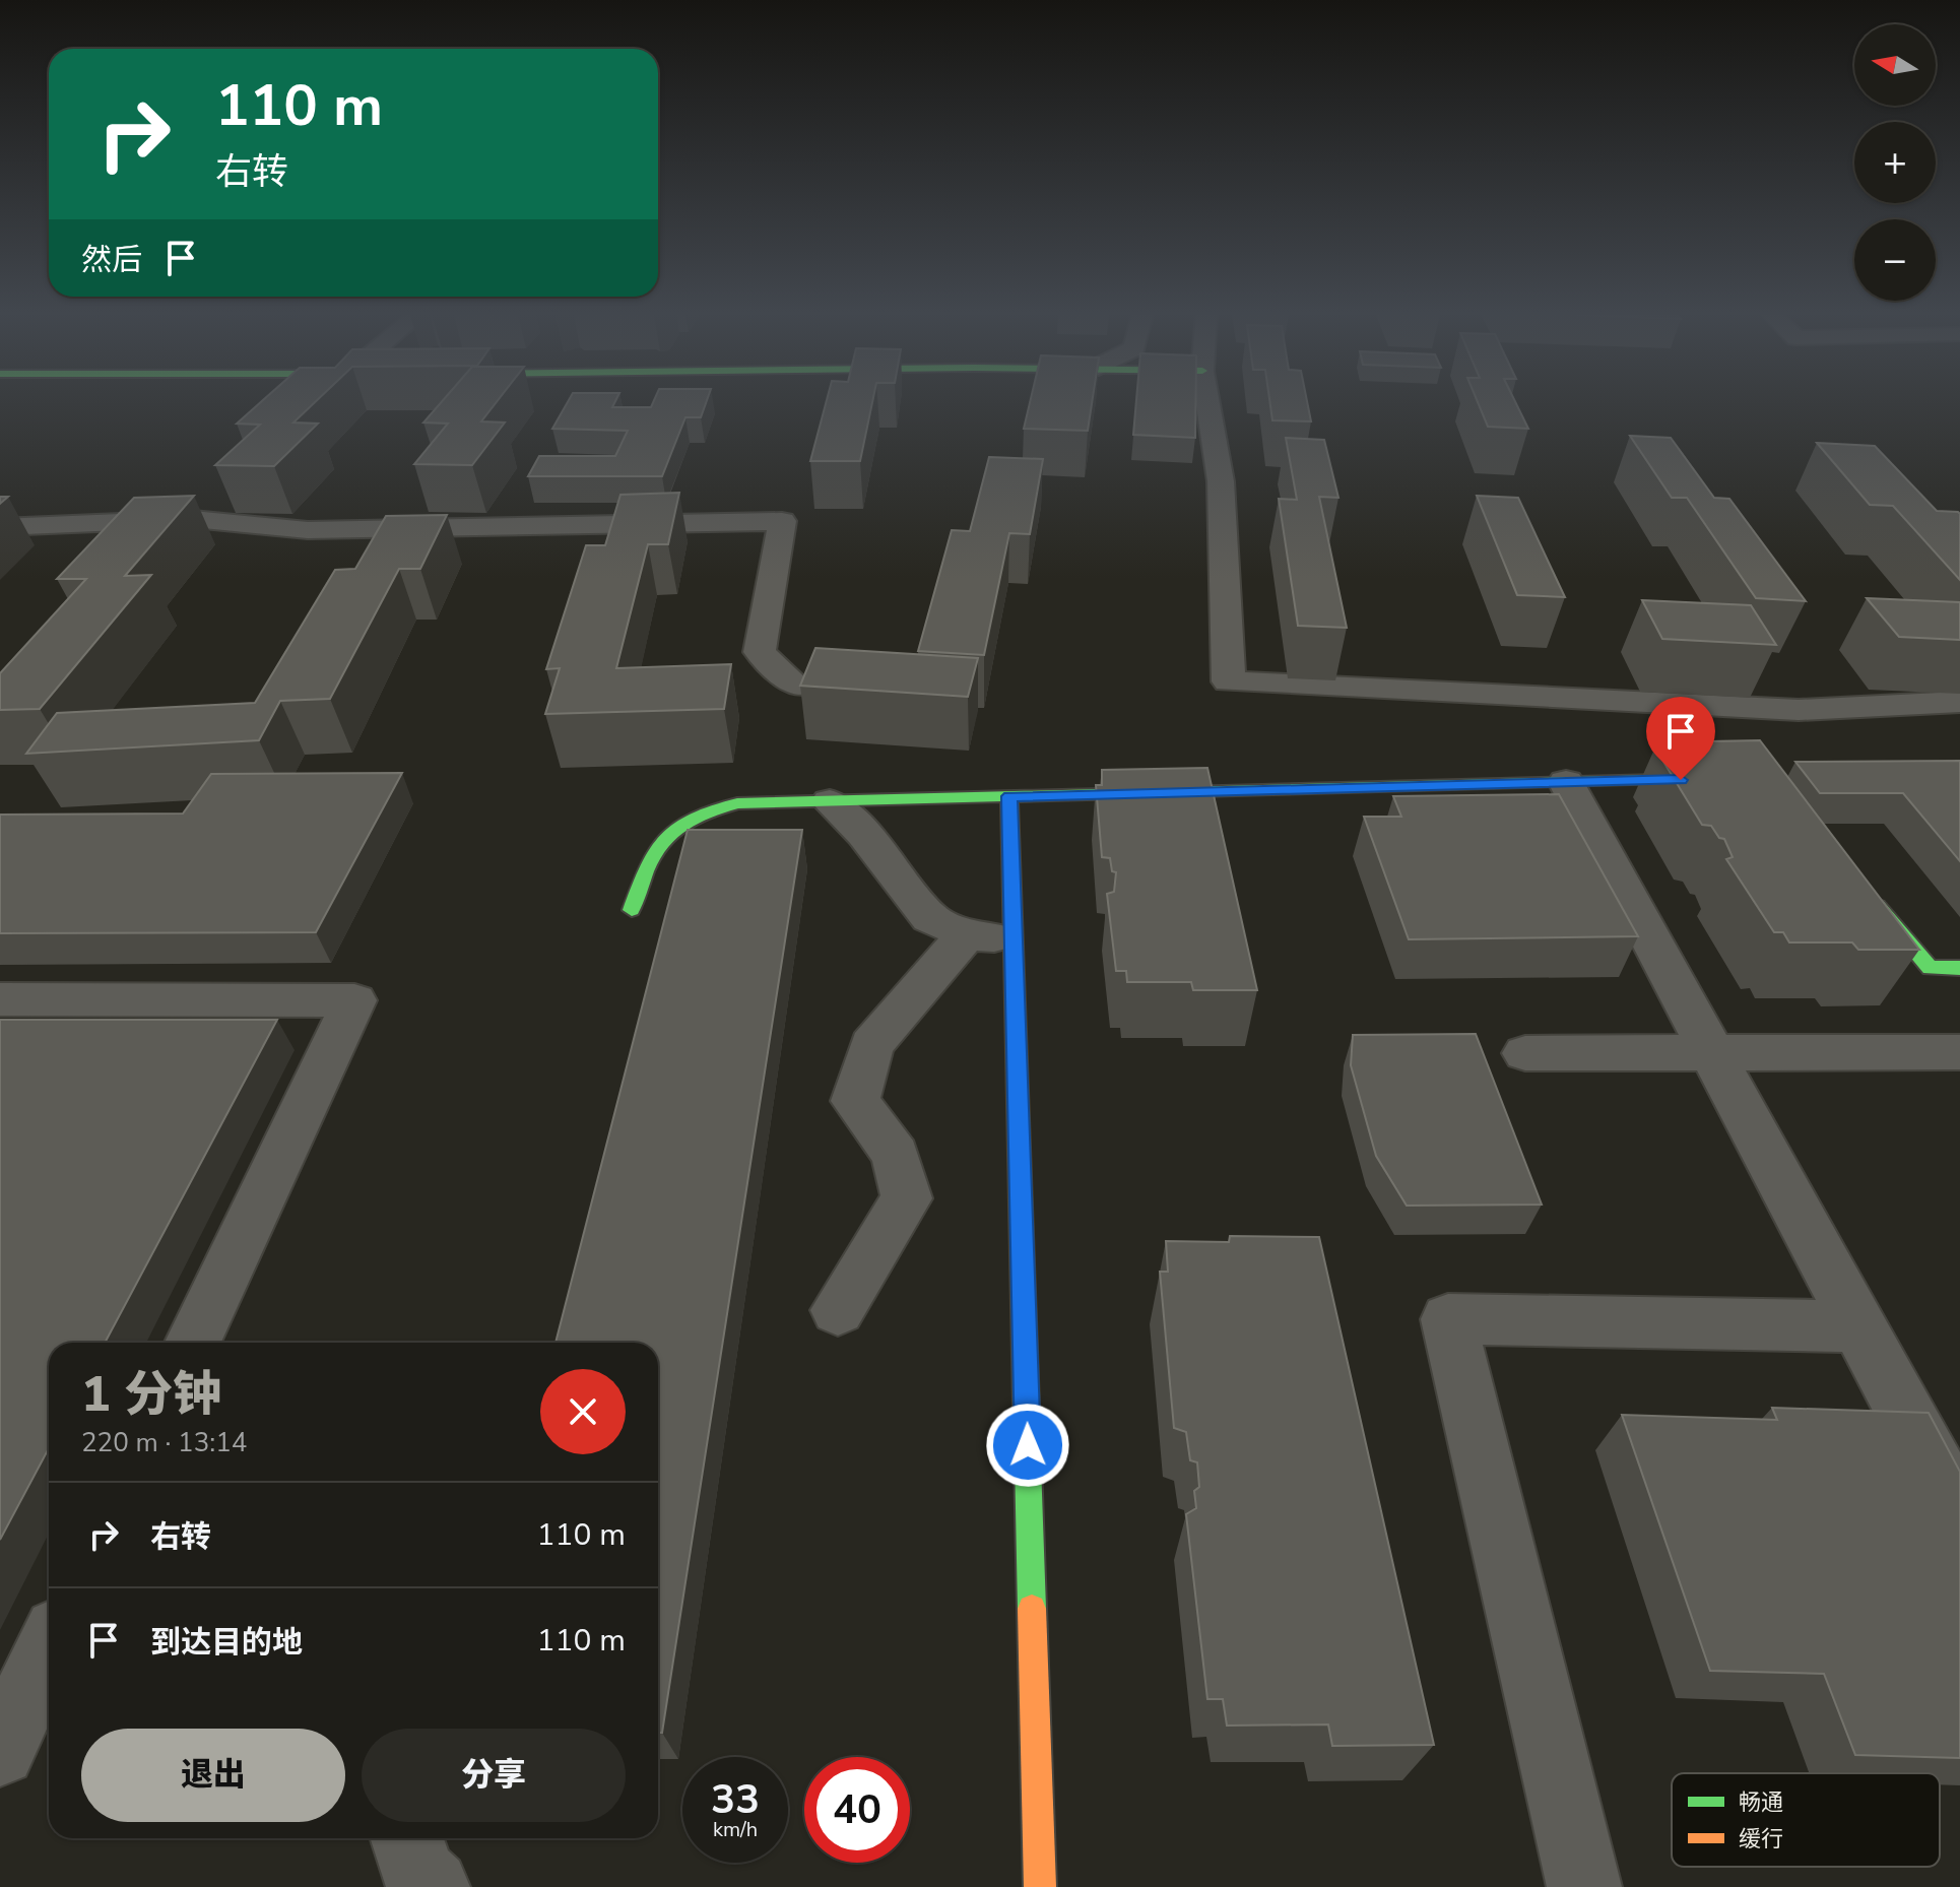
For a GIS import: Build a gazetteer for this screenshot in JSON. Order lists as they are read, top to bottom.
{
  "legend": ["畅通", "缓行"],
  "north": "left",
  "page": {
    "map_buttons": ["+", "−"],
    "turn": ["110 m", "右转"],
    "then": "然后",
    "heading": ["1 分钟", "220 m · 13:14"],
    "list": [
      {
        "name": "右转",
        "value": "110 m"
      },
      {
        "name": "到达目的地",
        "value": "110 m"
      }
    ],
    "buttons": ["退出", "分享"],
    "speed": "33 km/h",
    "limit": "40"
  }
}
